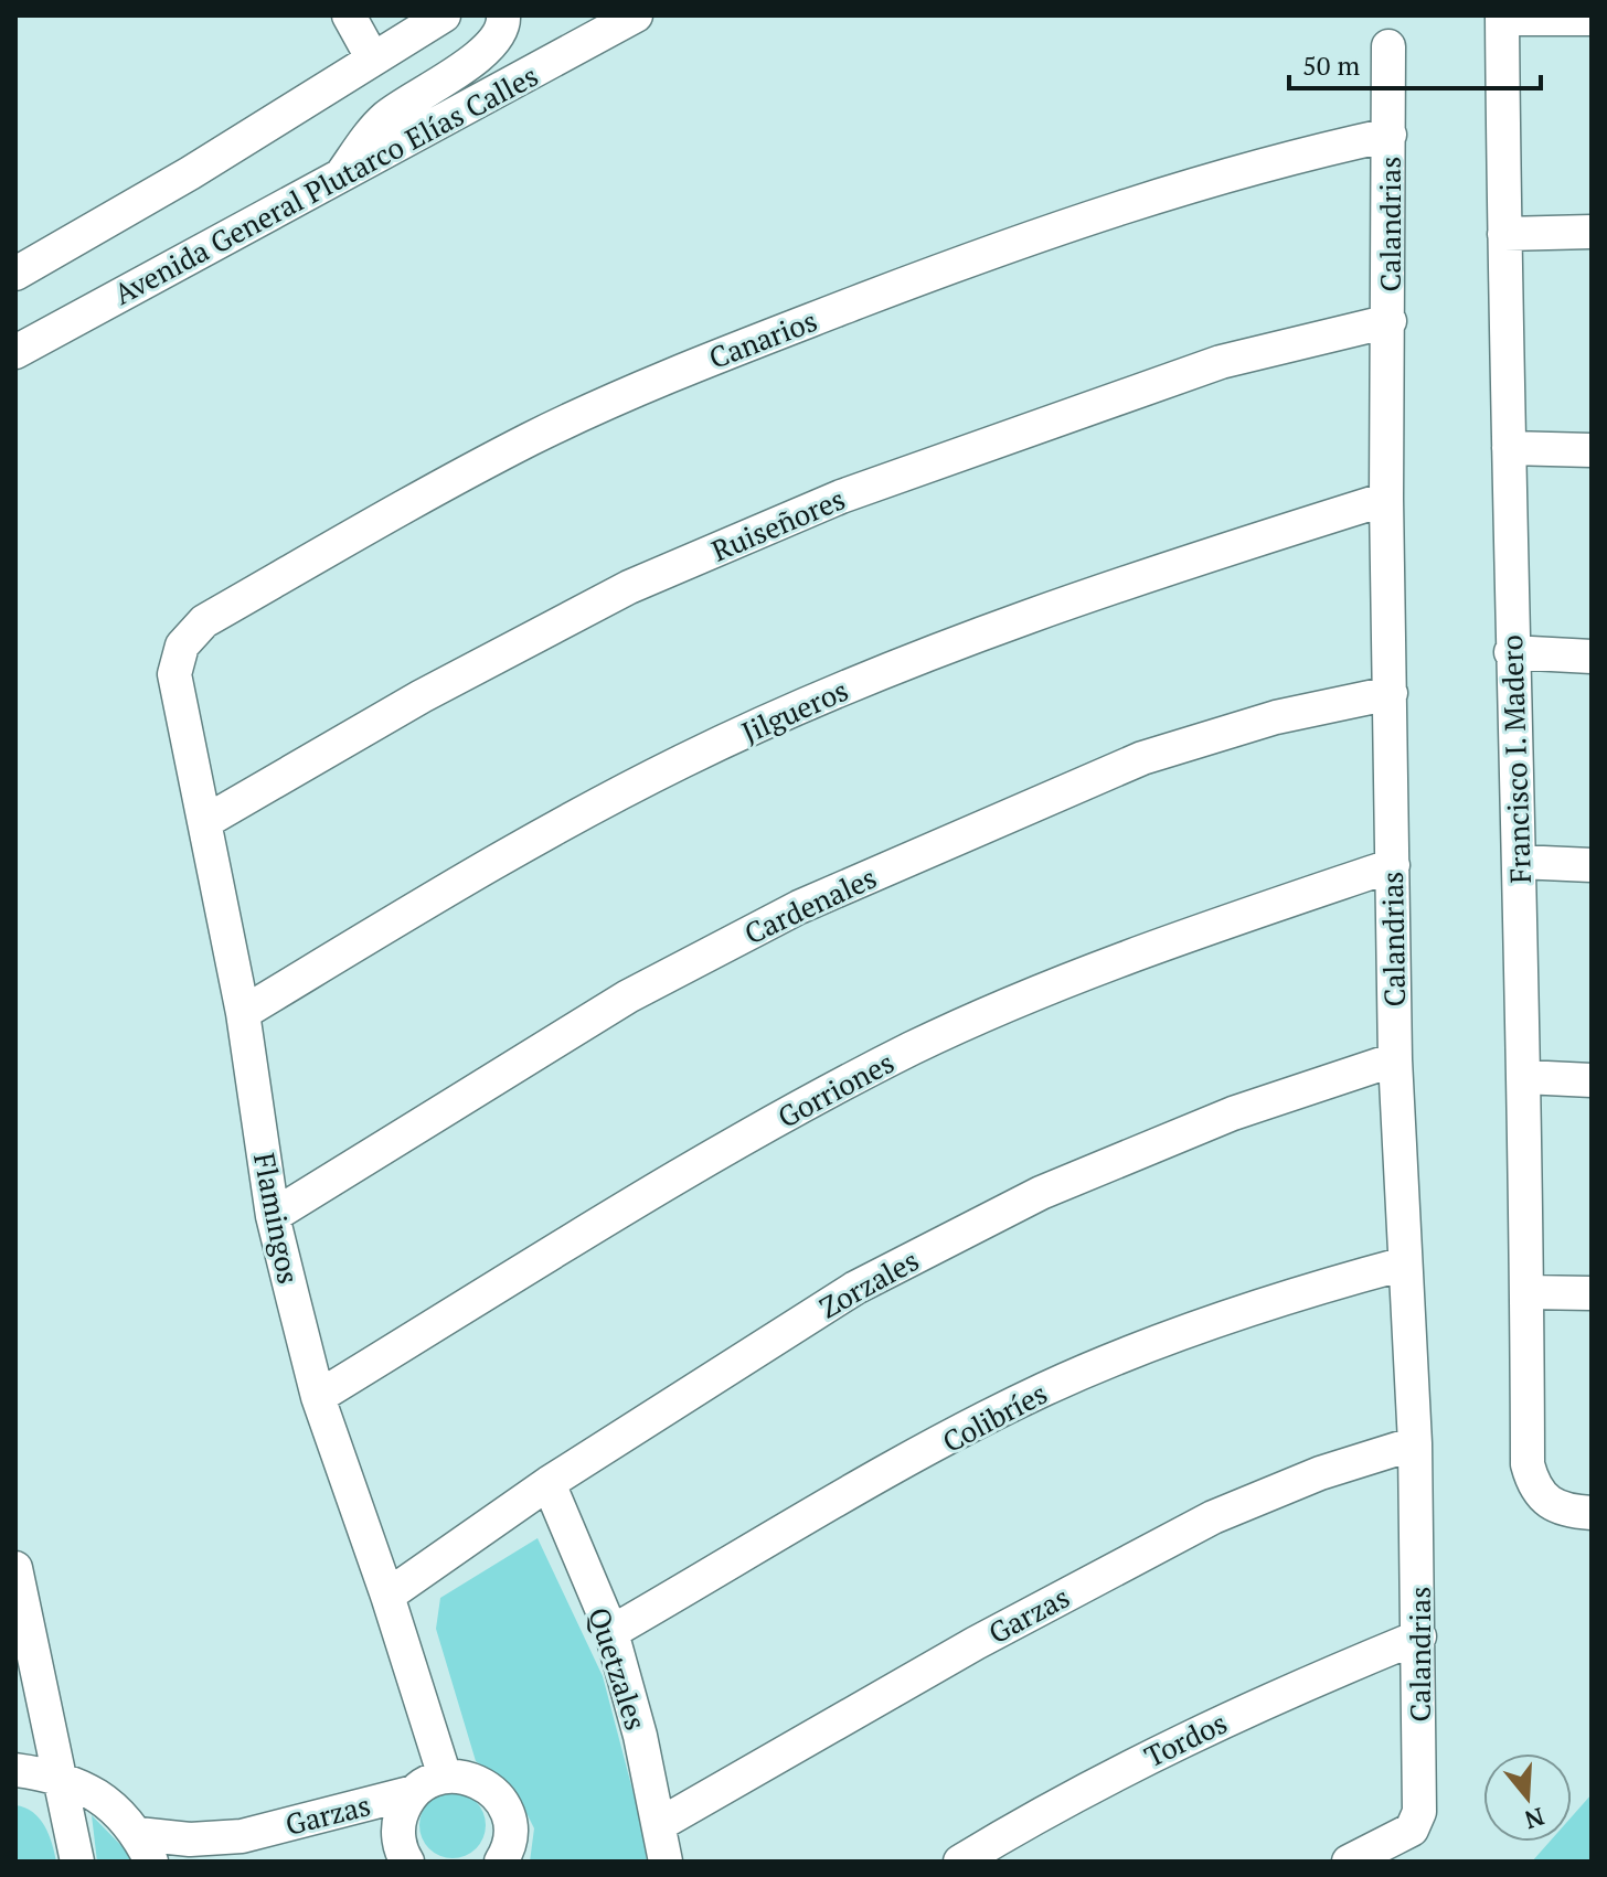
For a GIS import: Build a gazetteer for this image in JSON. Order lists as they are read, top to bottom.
{
  "streets": {
    "street": [
      "Avenida General Plutarco Elías Calles",
      "Calandrias",
      "Canarios",
      "Ruiseñores",
      "Jilgueros",
      "Francisco I. Madero",
      "Cardenales",
      "Gorriones",
      "Flamingos",
      "Zorzales",
      "Colibríes",
      "Garzas",
      "Quetzales",
      "Tordos"
    ]
  },
  "crossings": [
    ["Calandrias", "Canarios"],
    ["Calandrias", "Ruiseñores"],
    ["Calandrias", "Jilgueros"],
    ["Calandrias", "Cardenales"],
    ["Calandrias", "Gorriones"],
    ["Calandrias", "Zorzales"],
    ["Calandrias", "Colibríes"],
    ["Calandrias", "Garzas"],
    ["Calandrias", "Tordos"],
    ["Canarios", "Flamingos"],
    ["Ruiseñores", "Flamingos"],
    ["Jilgueros", "Flamingos"],
    ["Cardenales", "Flamingos"],
    ["Gorriones", "Flamingos"],
    ["Flamingos", "Zorzales"],
    ["Flamingos", "Garzas"],
    ["Zorzales", "Quetzales"],
    ["Colibríes", "Quetzales"],
    ["Garzas", "Quetzales"]
  ],
  "scale_bar": "50 m",
  "north": "bottom"
}
